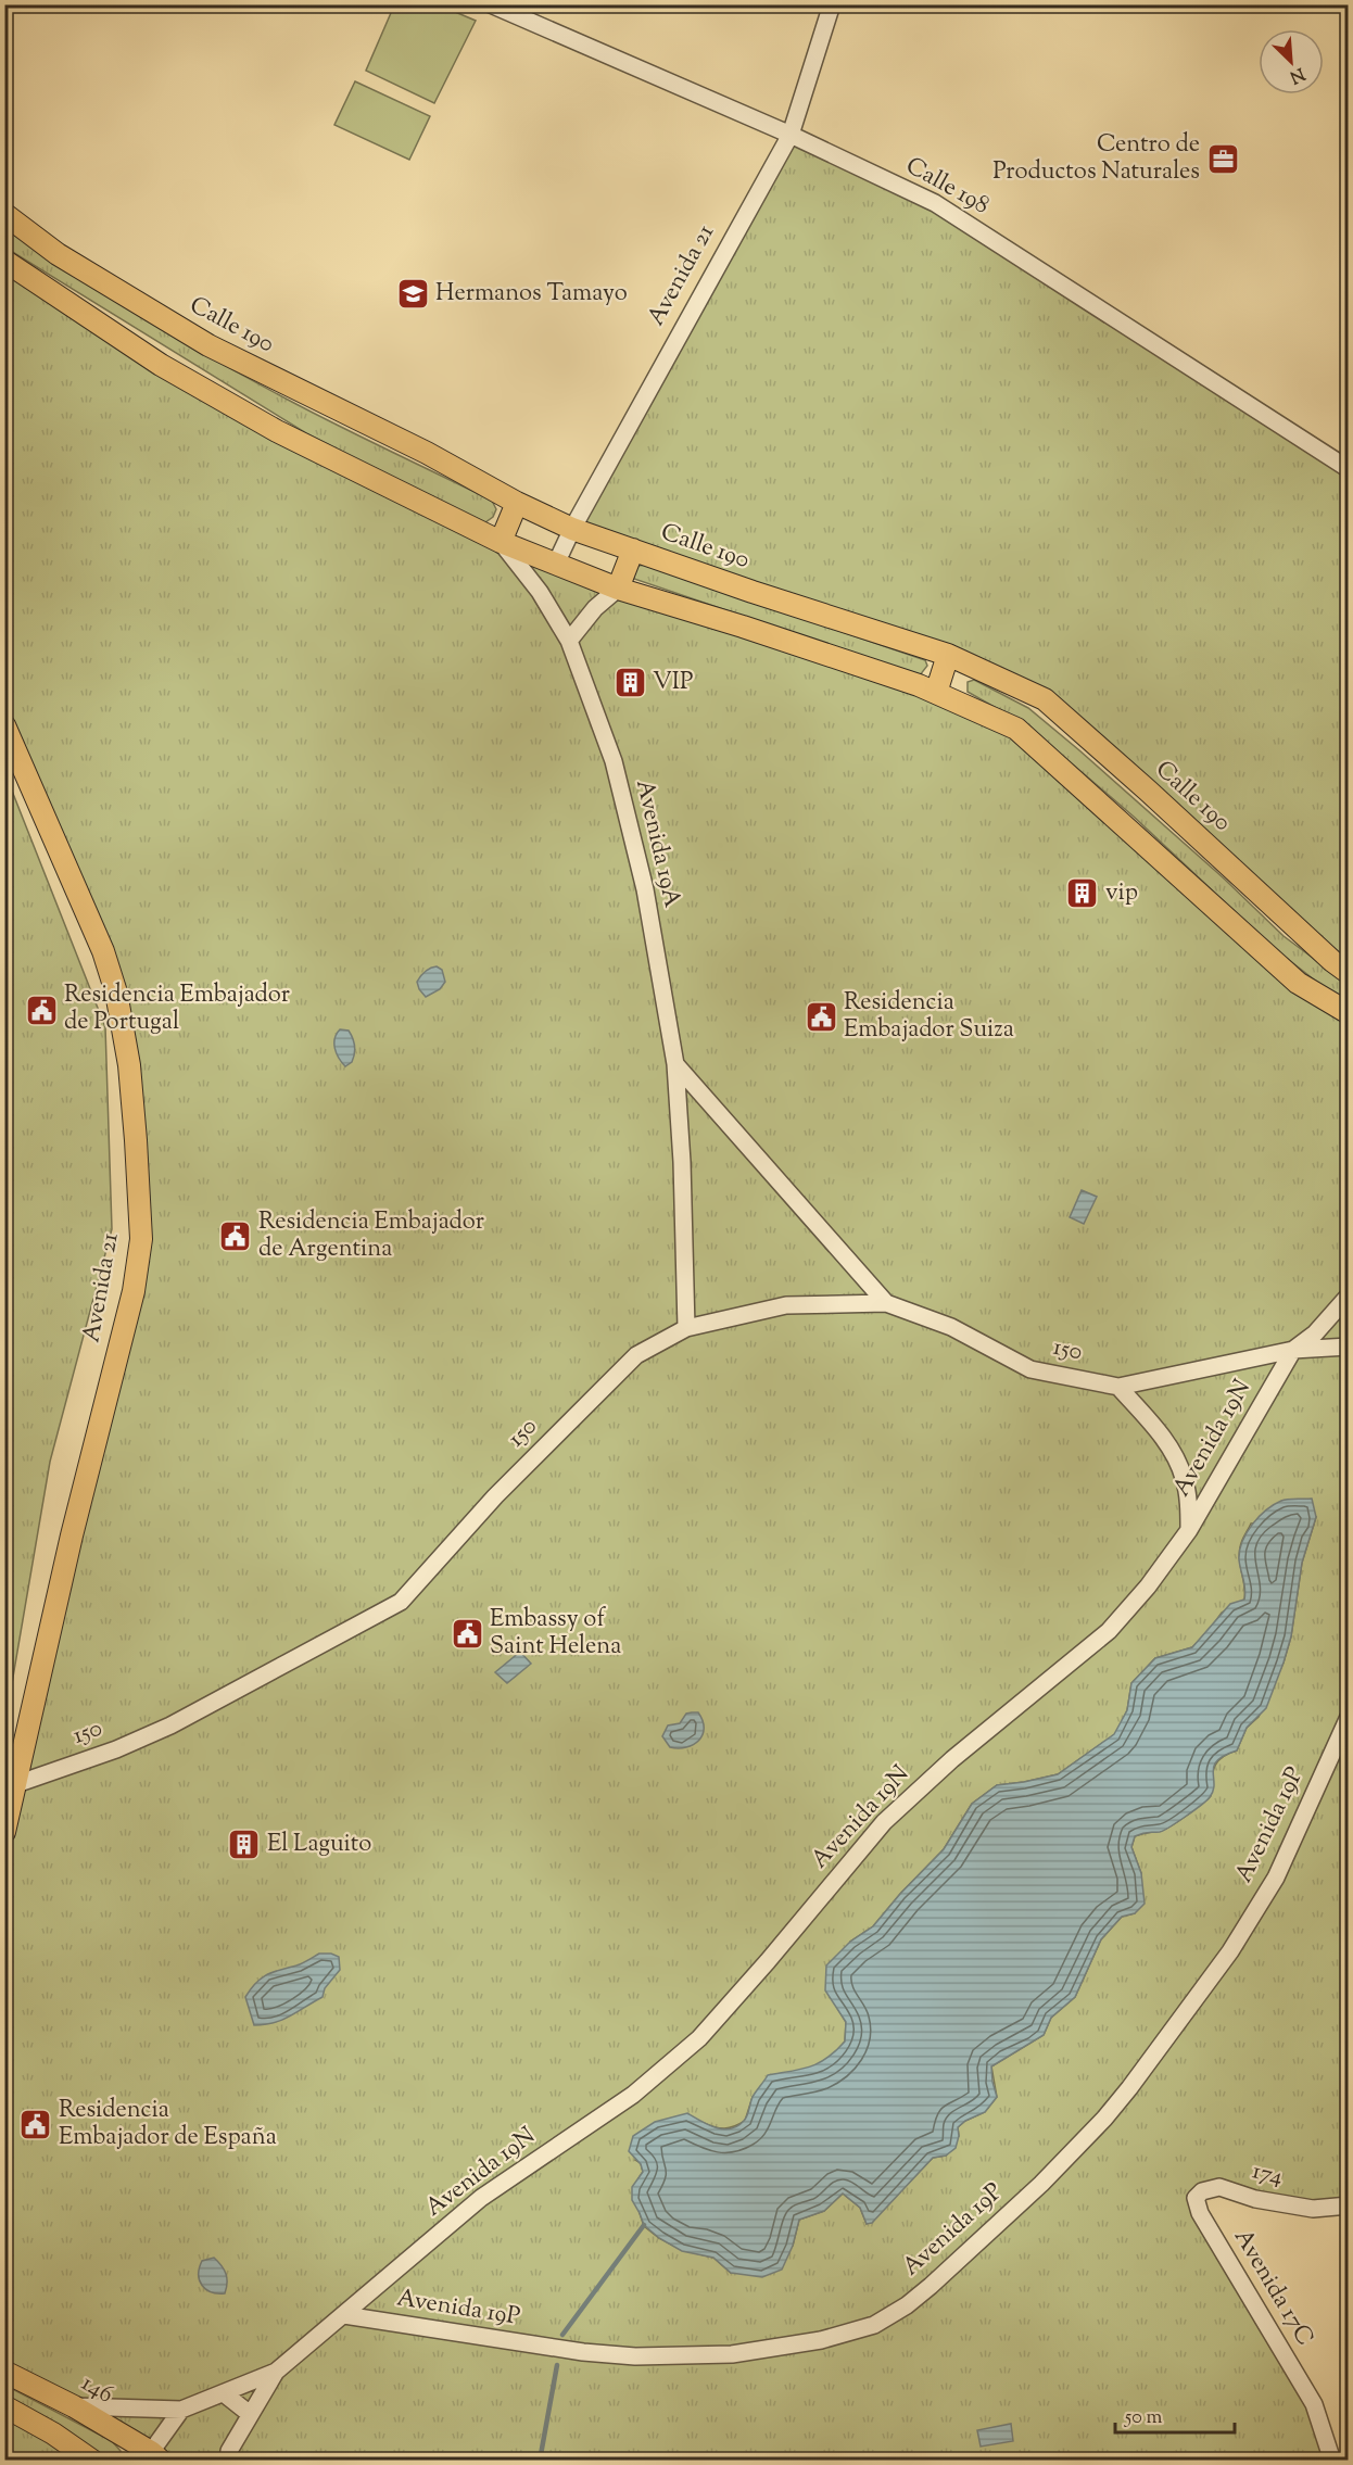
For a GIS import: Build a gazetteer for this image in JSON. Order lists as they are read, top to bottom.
{
  "streets": {
    "main road": ["Avenida 21", "Calle 190", "146"],
    "street": [
      "Calle 198",
      "Avenida 19A",
      "150",
      "Avenida 19N",
      "Avenida 19P",
      "174",
      "Avenida 17C"
    ]
  },
  "crossings": [
    ["Calle 198", "Avenida 21"],
    ["Avenida 21", "Calle 190"],
    ["Avenida 21", "150"],
    ["Avenida 19A", "150"],
    ["150", "Avenida 19N"],
    ["Avenida 19N", "Avenida 19P"],
    ["174", "Avenida 17C"]
  ],
  "places": {
    "office": ["Centro de Productos Naturales"],
    "school or university": ["Hermanos Tamayo"],
    "building": ["VIP", "vip", "El Laguito"],
    "public building": [
      "Residencia Embajador de Portugal",
      "Residencia Embajador Suiza",
      "Residencia Embajador de Argentina",
      "Embassy of Saint Helena",
      "Residencia Embajador de España"
    ]
  },
  "scale_bar": "50 m",
  "north": "bottom right"
}
